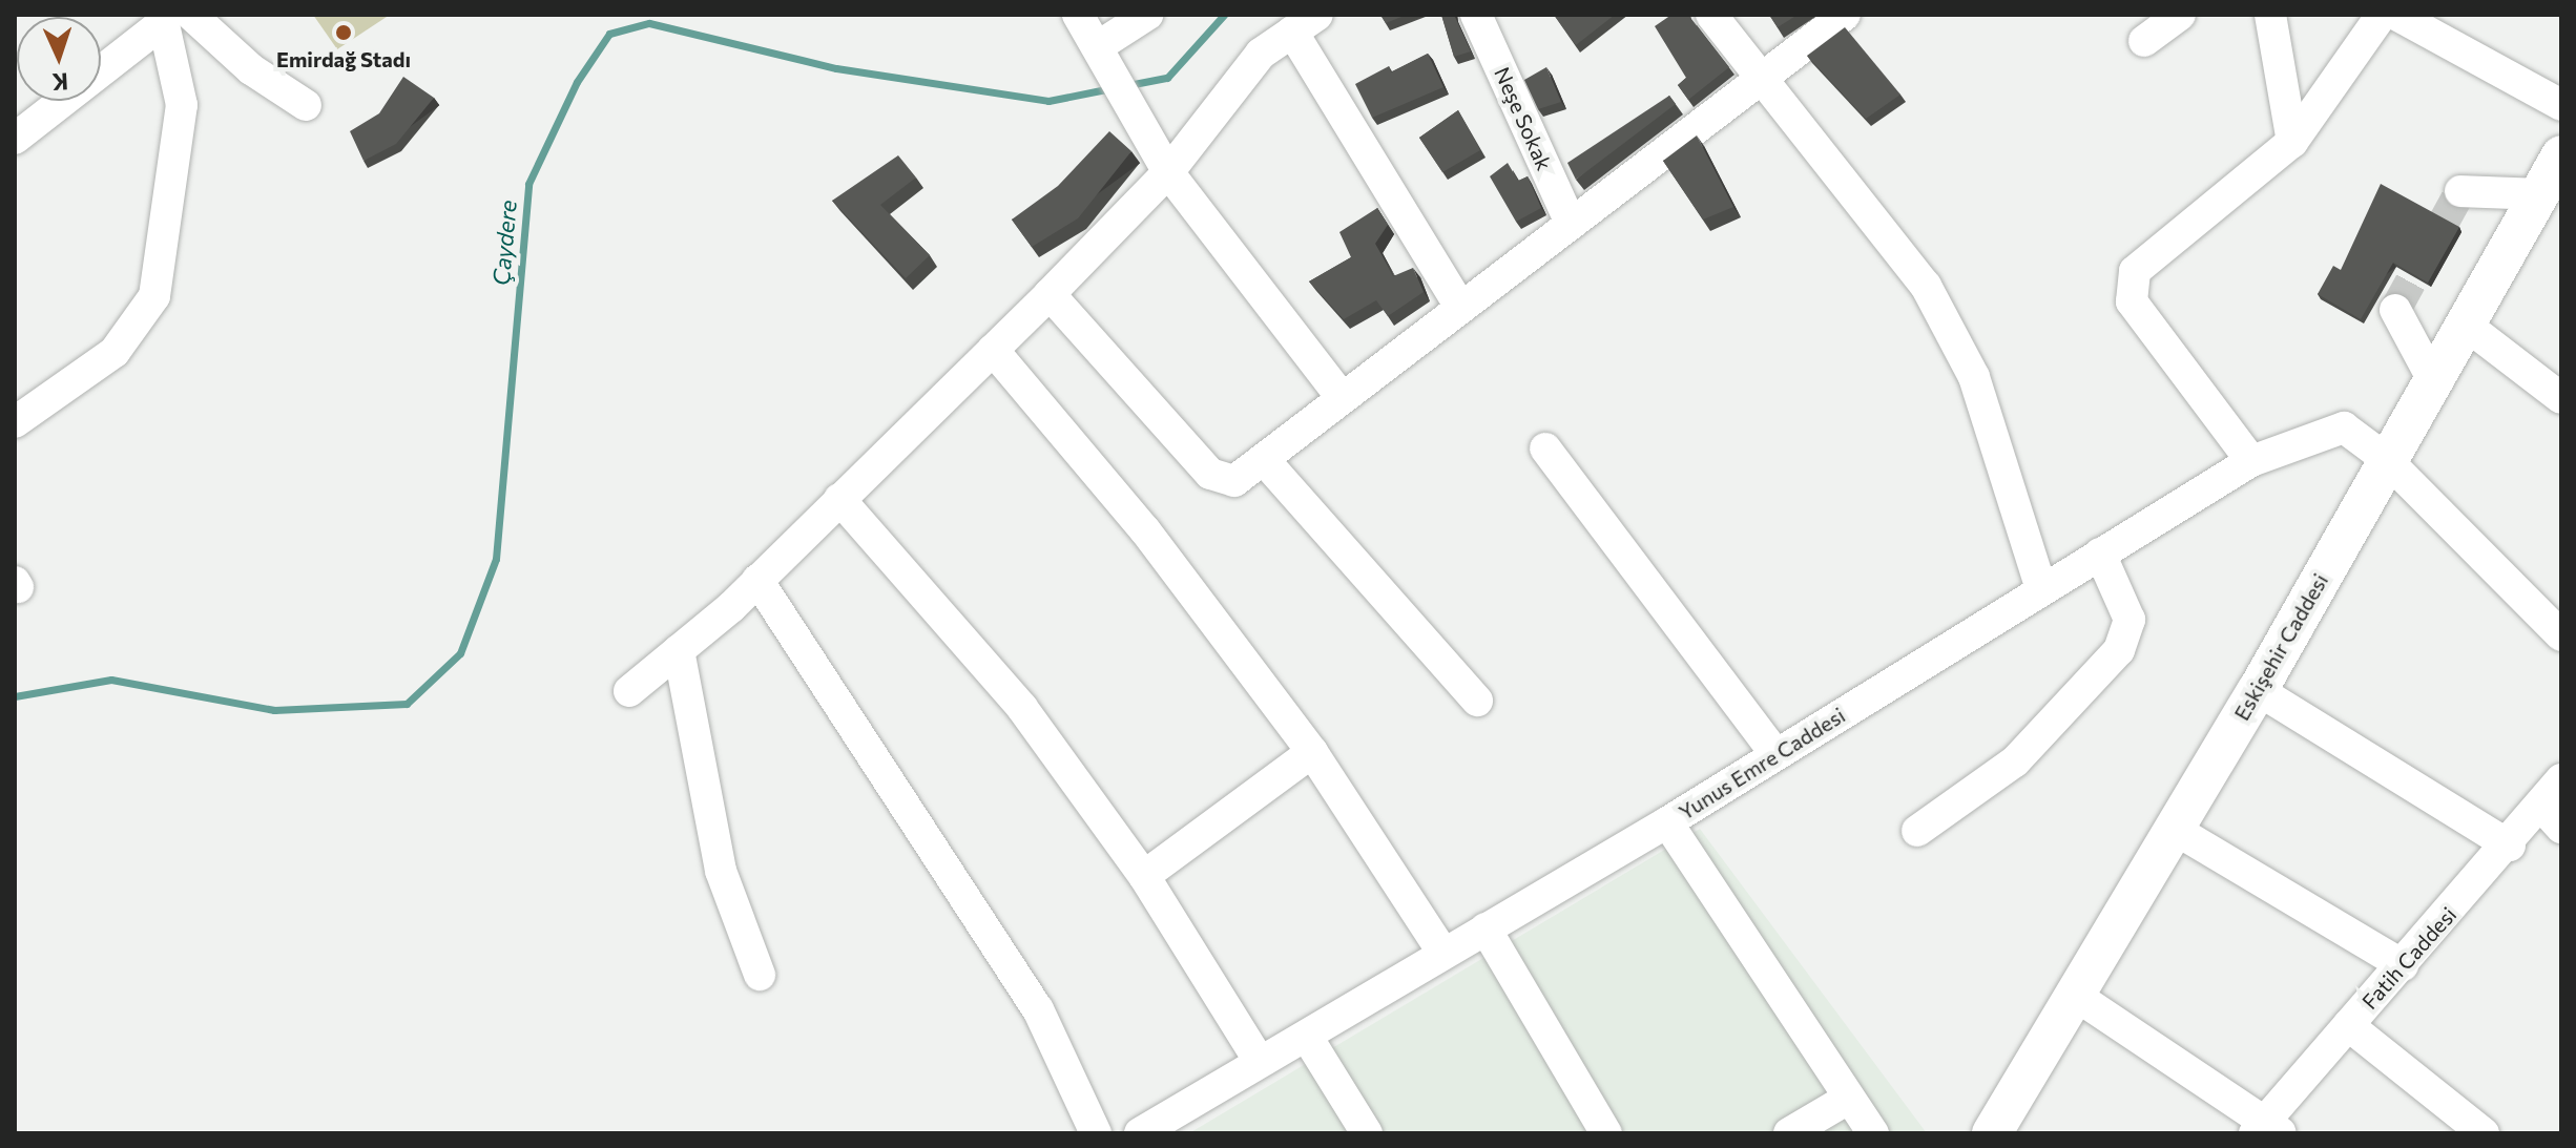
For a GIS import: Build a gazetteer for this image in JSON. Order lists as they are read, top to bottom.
{
  "streets": {
    "main road": ["Eskişehir Caddesi"],
    "street": ["Neşe Sokak", "Yunus Emre Caddesi", "Fatih Caddesi"]
  },
  "crossings": [
    ["Eskişehir Caddesi", "Yunus Emre Caddesi"]
  ],
  "water": ["Çaydere"],
  "places": ["Emirdağ Stadı"],
  "north": "bottom"
}
